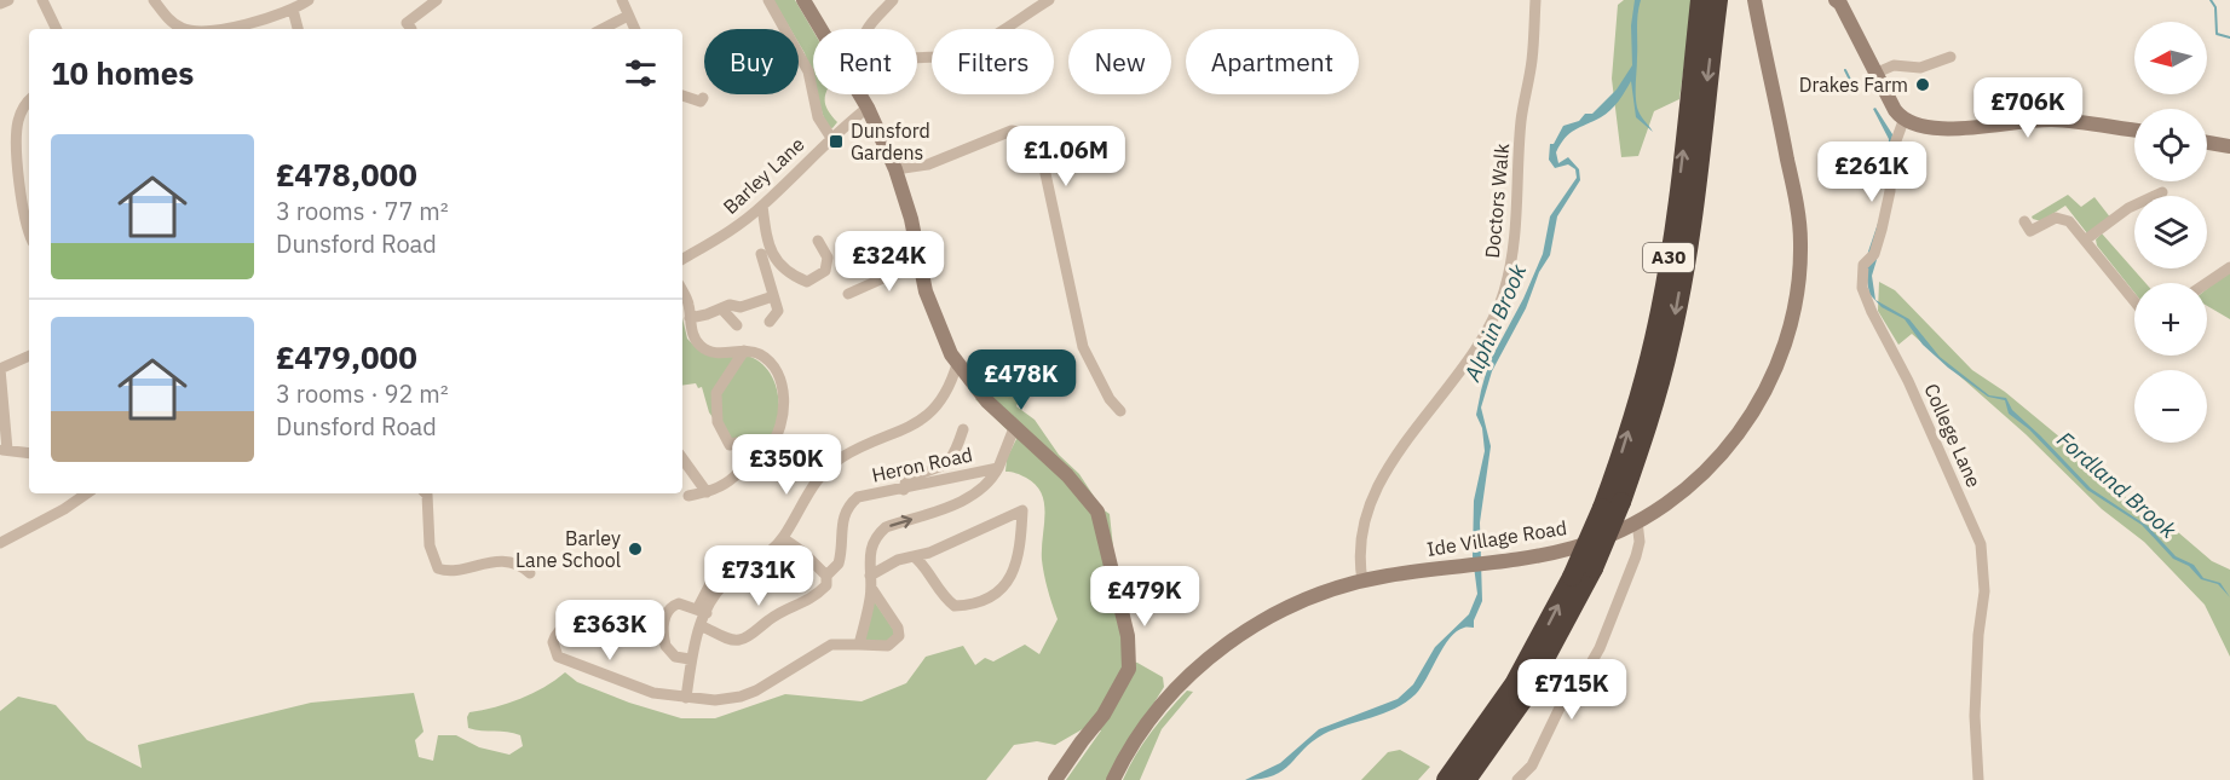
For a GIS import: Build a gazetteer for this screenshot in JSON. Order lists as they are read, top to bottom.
{
  "streets": {
    "highway": ["A30"],
    "street": [
      "Barley Lane",
      "Doctors Walk",
      "College Lane",
      "Heron Road",
      "Ide Village Road"
    ]
  },
  "crossings": [
    ["Doctors Walk", "Ide Village Road"]
  ],
  "water": ["Alphin Brook", "Fordland Brook"],
  "places": {
    "other": ["Drakes Farm", "Barley Lane School"],
    "transit": ["Dunsford Gardens"]
  },
  "north": "left",
  "page": {
    "map_buttons": ["+", "−"],
    "chip": [
      "Buy",
      "Rent",
      "Filters",
      "New",
      "Apartment"
    ],
    "heading": "10 homes",
    "price": [
      "£706K",
      "£1.06M",
      "£261K",
      "£324K",
      "£478K",
      "£350K",
      "£731K",
      "£479K",
      "£363K",
      "£715K"
    ],
    "list": [
      {
        "name": "£478,000",
        "note": "3 rooms · 77 m² · Dunsford Road"
      },
      {
        "name": "£479,000",
        "note": "3 rooms · 92 m² · Dunsford Road"
      }
    ]
  }
}
